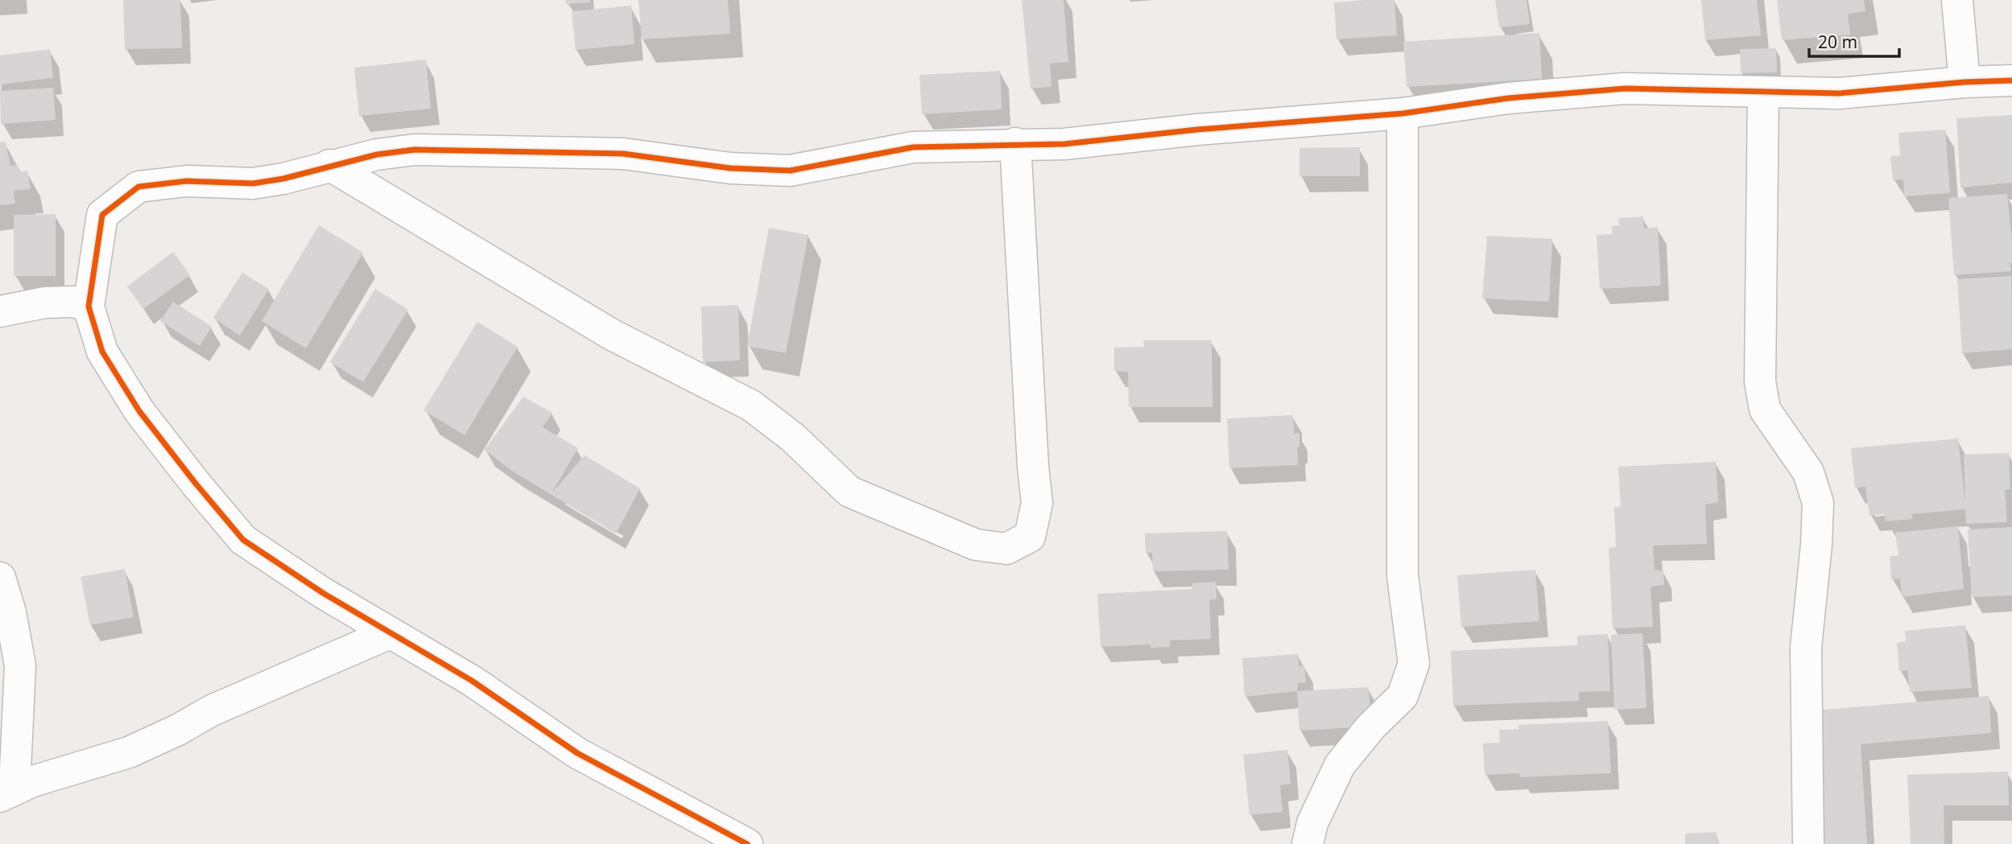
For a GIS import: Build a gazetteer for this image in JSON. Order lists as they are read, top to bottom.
{
  "scale_bar": "20 m"
}
